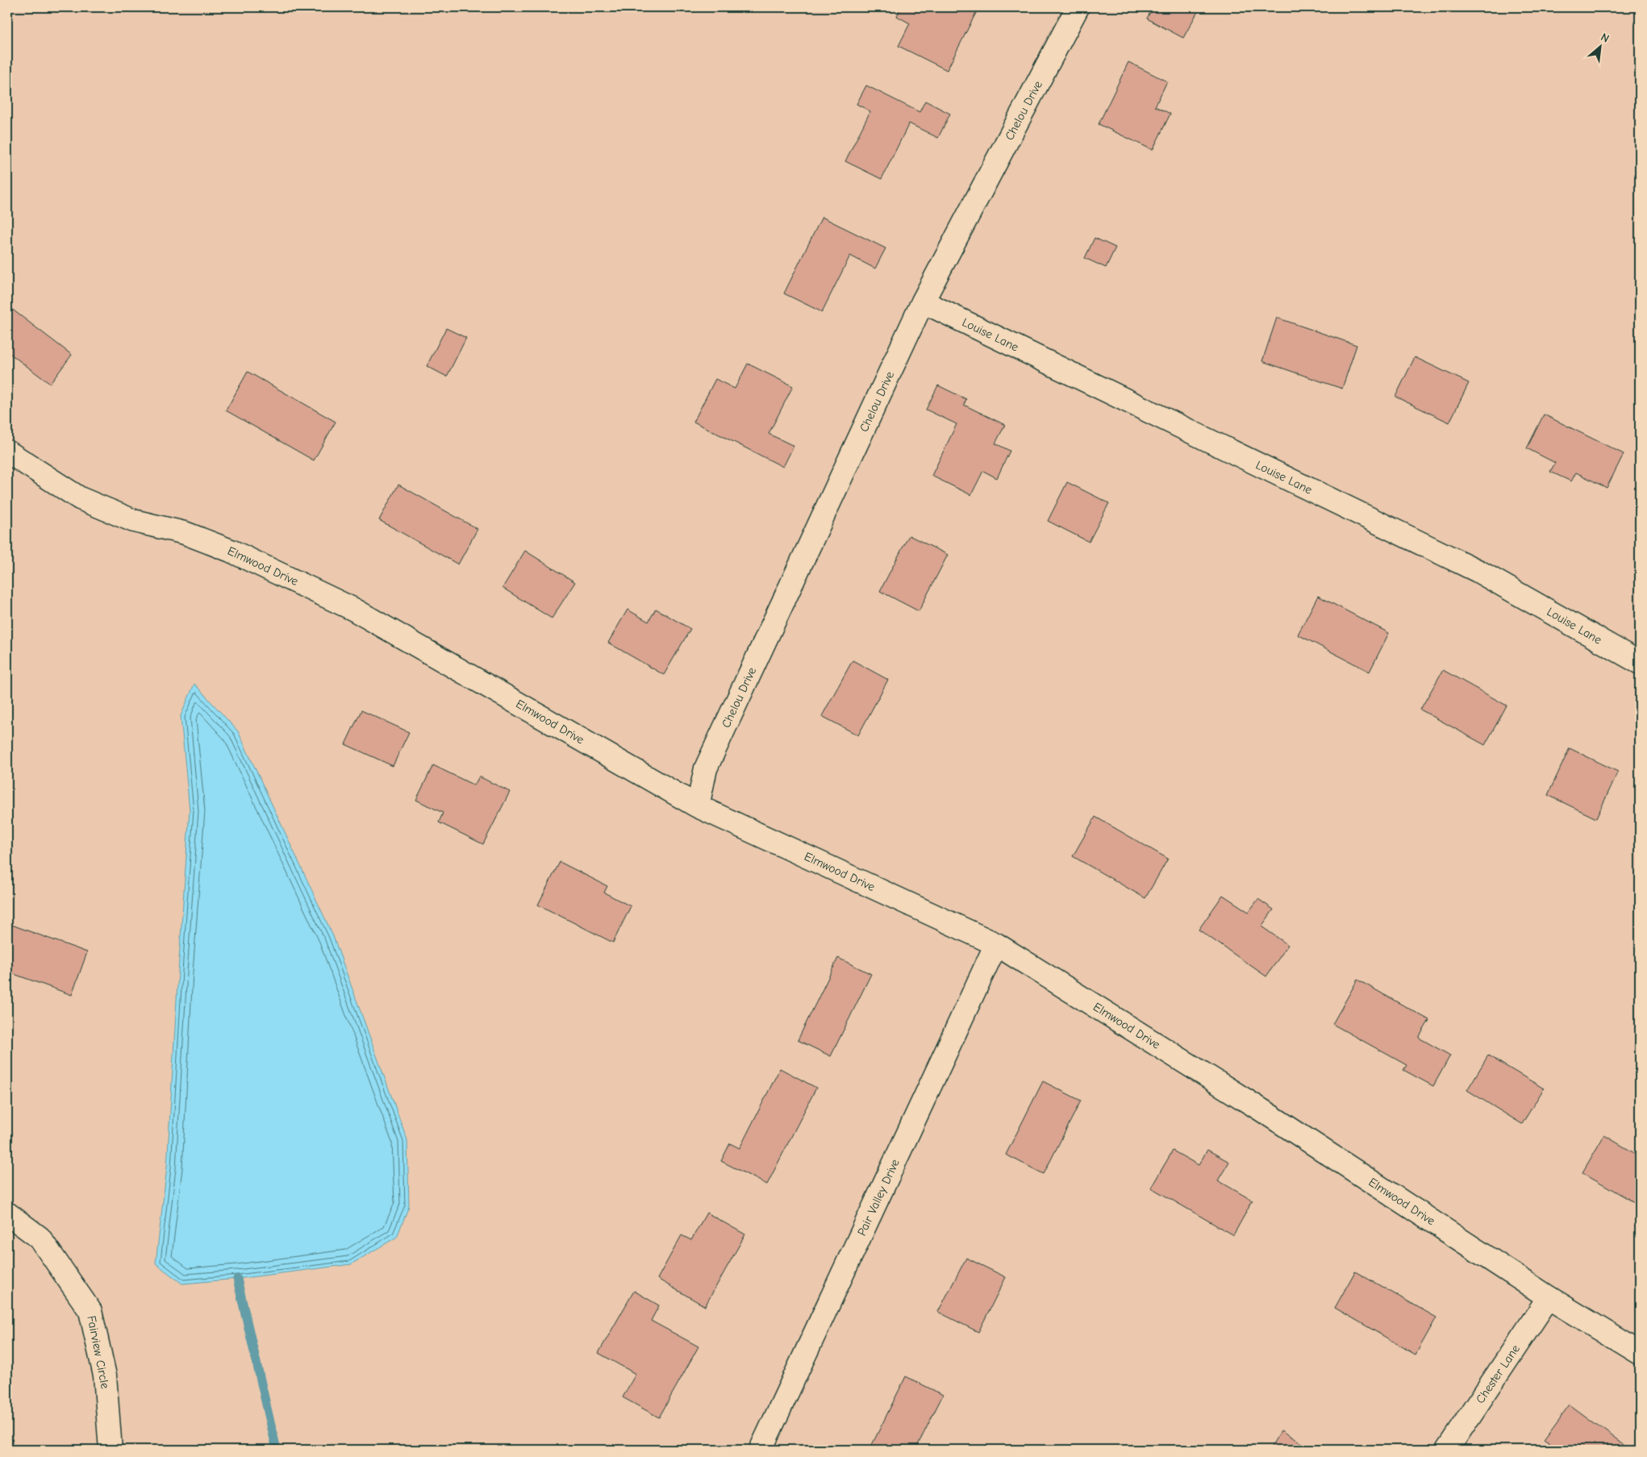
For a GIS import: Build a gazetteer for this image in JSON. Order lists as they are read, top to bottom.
{
  "streets": {
    "street": [
      "Chelou Drive",
      "Louise Lane",
      "Elmwood Drive",
      "Pair Valley Drive",
      "Fairview Circle",
      "Chester Lane"
    ]
  },
  "crossings": [
    ["Chelou Drive", "Louise Lane"],
    ["Chelou Drive", "Elmwood Drive"],
    ["Elmwood Drive", "Pair Valley Drive"],
    ["Elmwood Drive", "Chester Lane"]
  ],
  "north": "top right"
}
